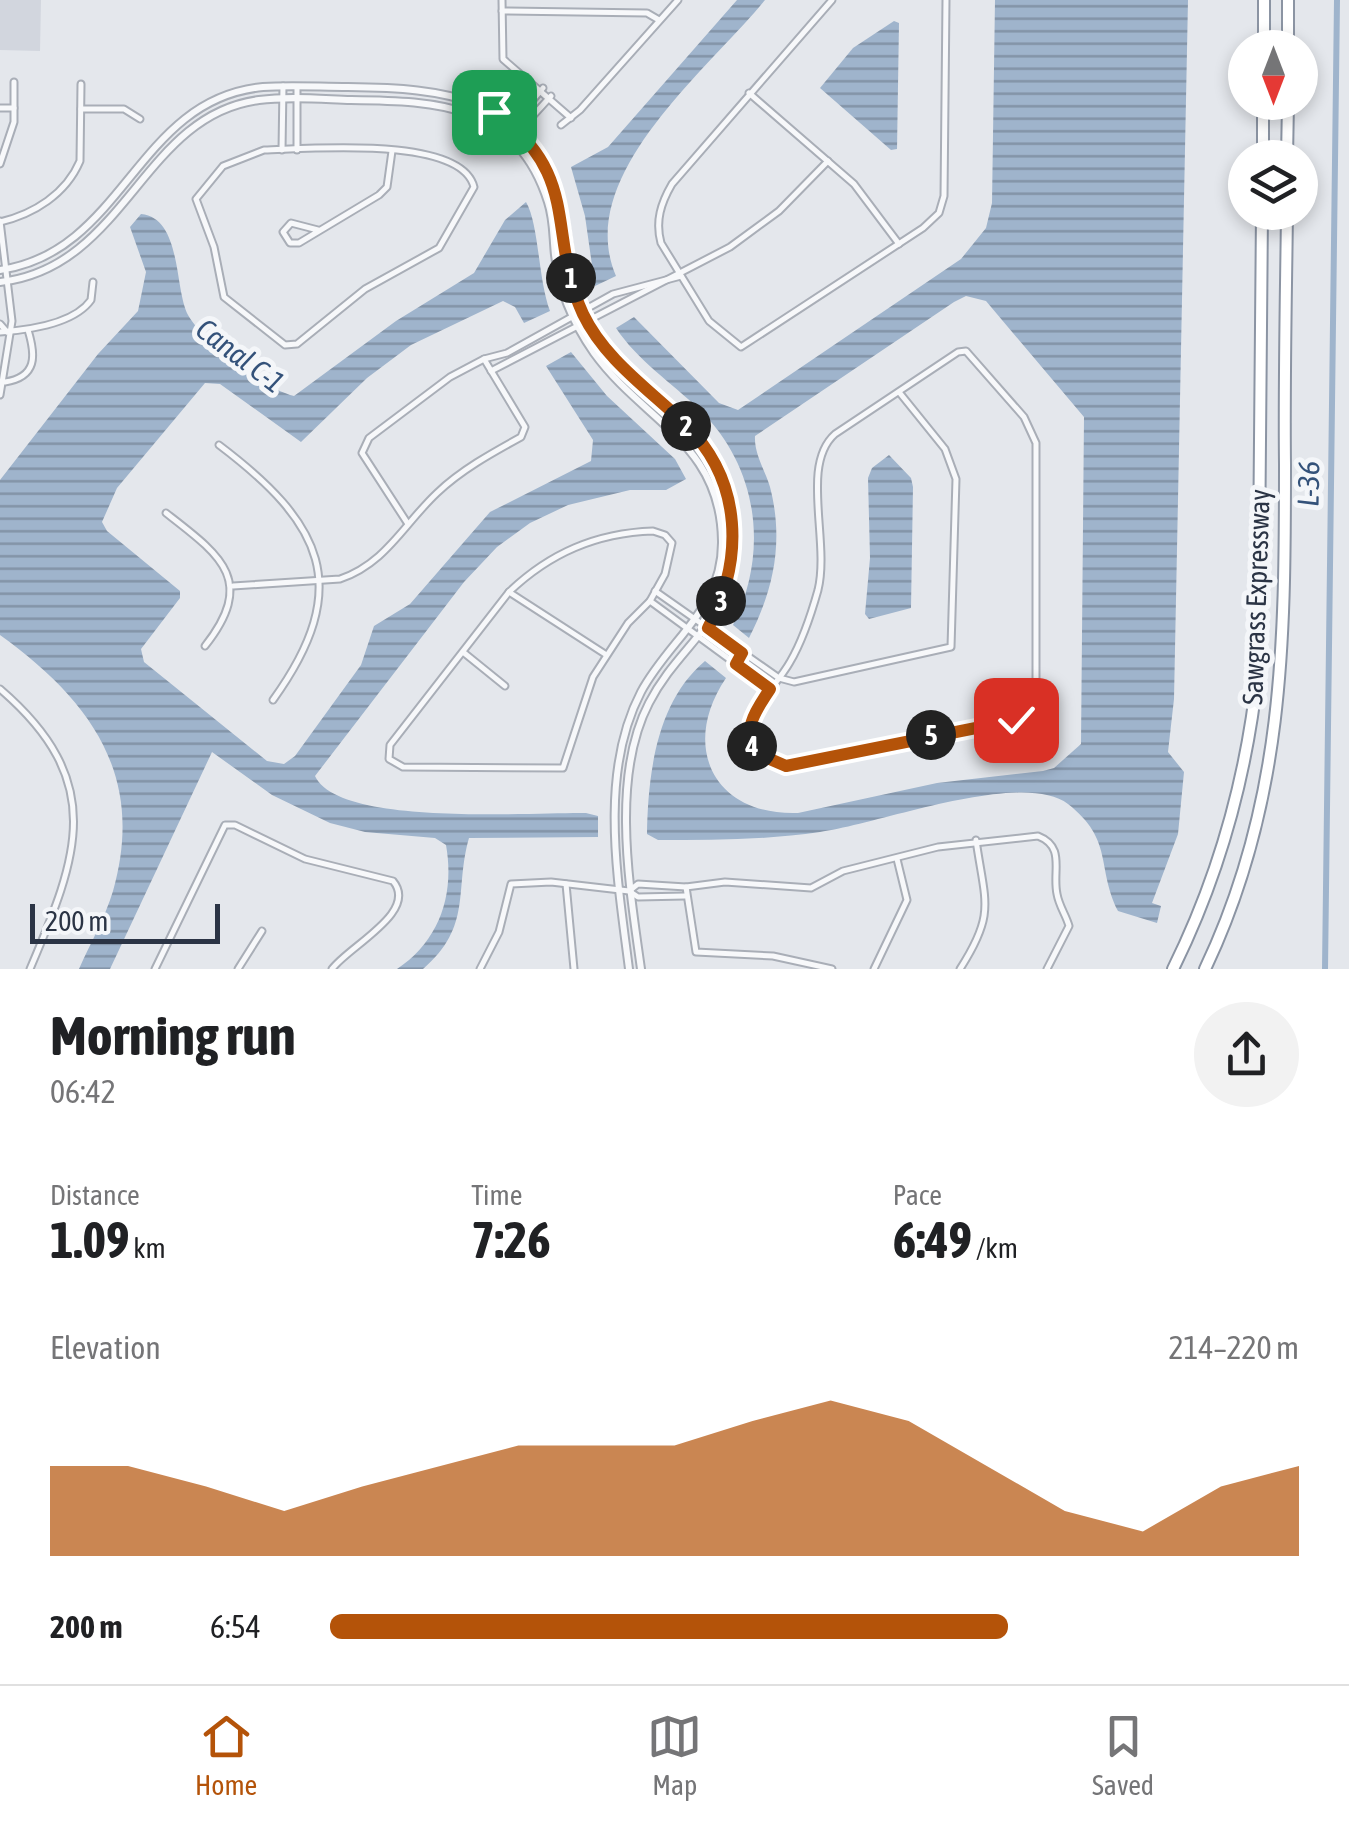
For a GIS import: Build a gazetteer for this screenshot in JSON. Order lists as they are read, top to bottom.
{
  "streets": {
    "highway": ["Sawgrass Expressway"]
  },
  "water": ["Canal C-1", "L-36"],
  "scale_bar": "200 m",
  "north": "bottom",
  "page": {
    "pins": [
      "1",
      "2",
      "3",
      "5",
      "4"
    ],
    "scale": "200 m",
    "heading": ["Morning run", "06:42"],
    "stats": [
      ["Distance", "1.09 km"],
      ["Time", "7:26"],
      ["Pace", "6:49 /km"]
    ],
    "chart": ["Elevation", "214–220 m"],
    "list": [
      {
        "name": "200 m",
        "note": "6:54"
      }
    ],
    "tabs": ["Home", "Map", "Saved"]
  }
}
